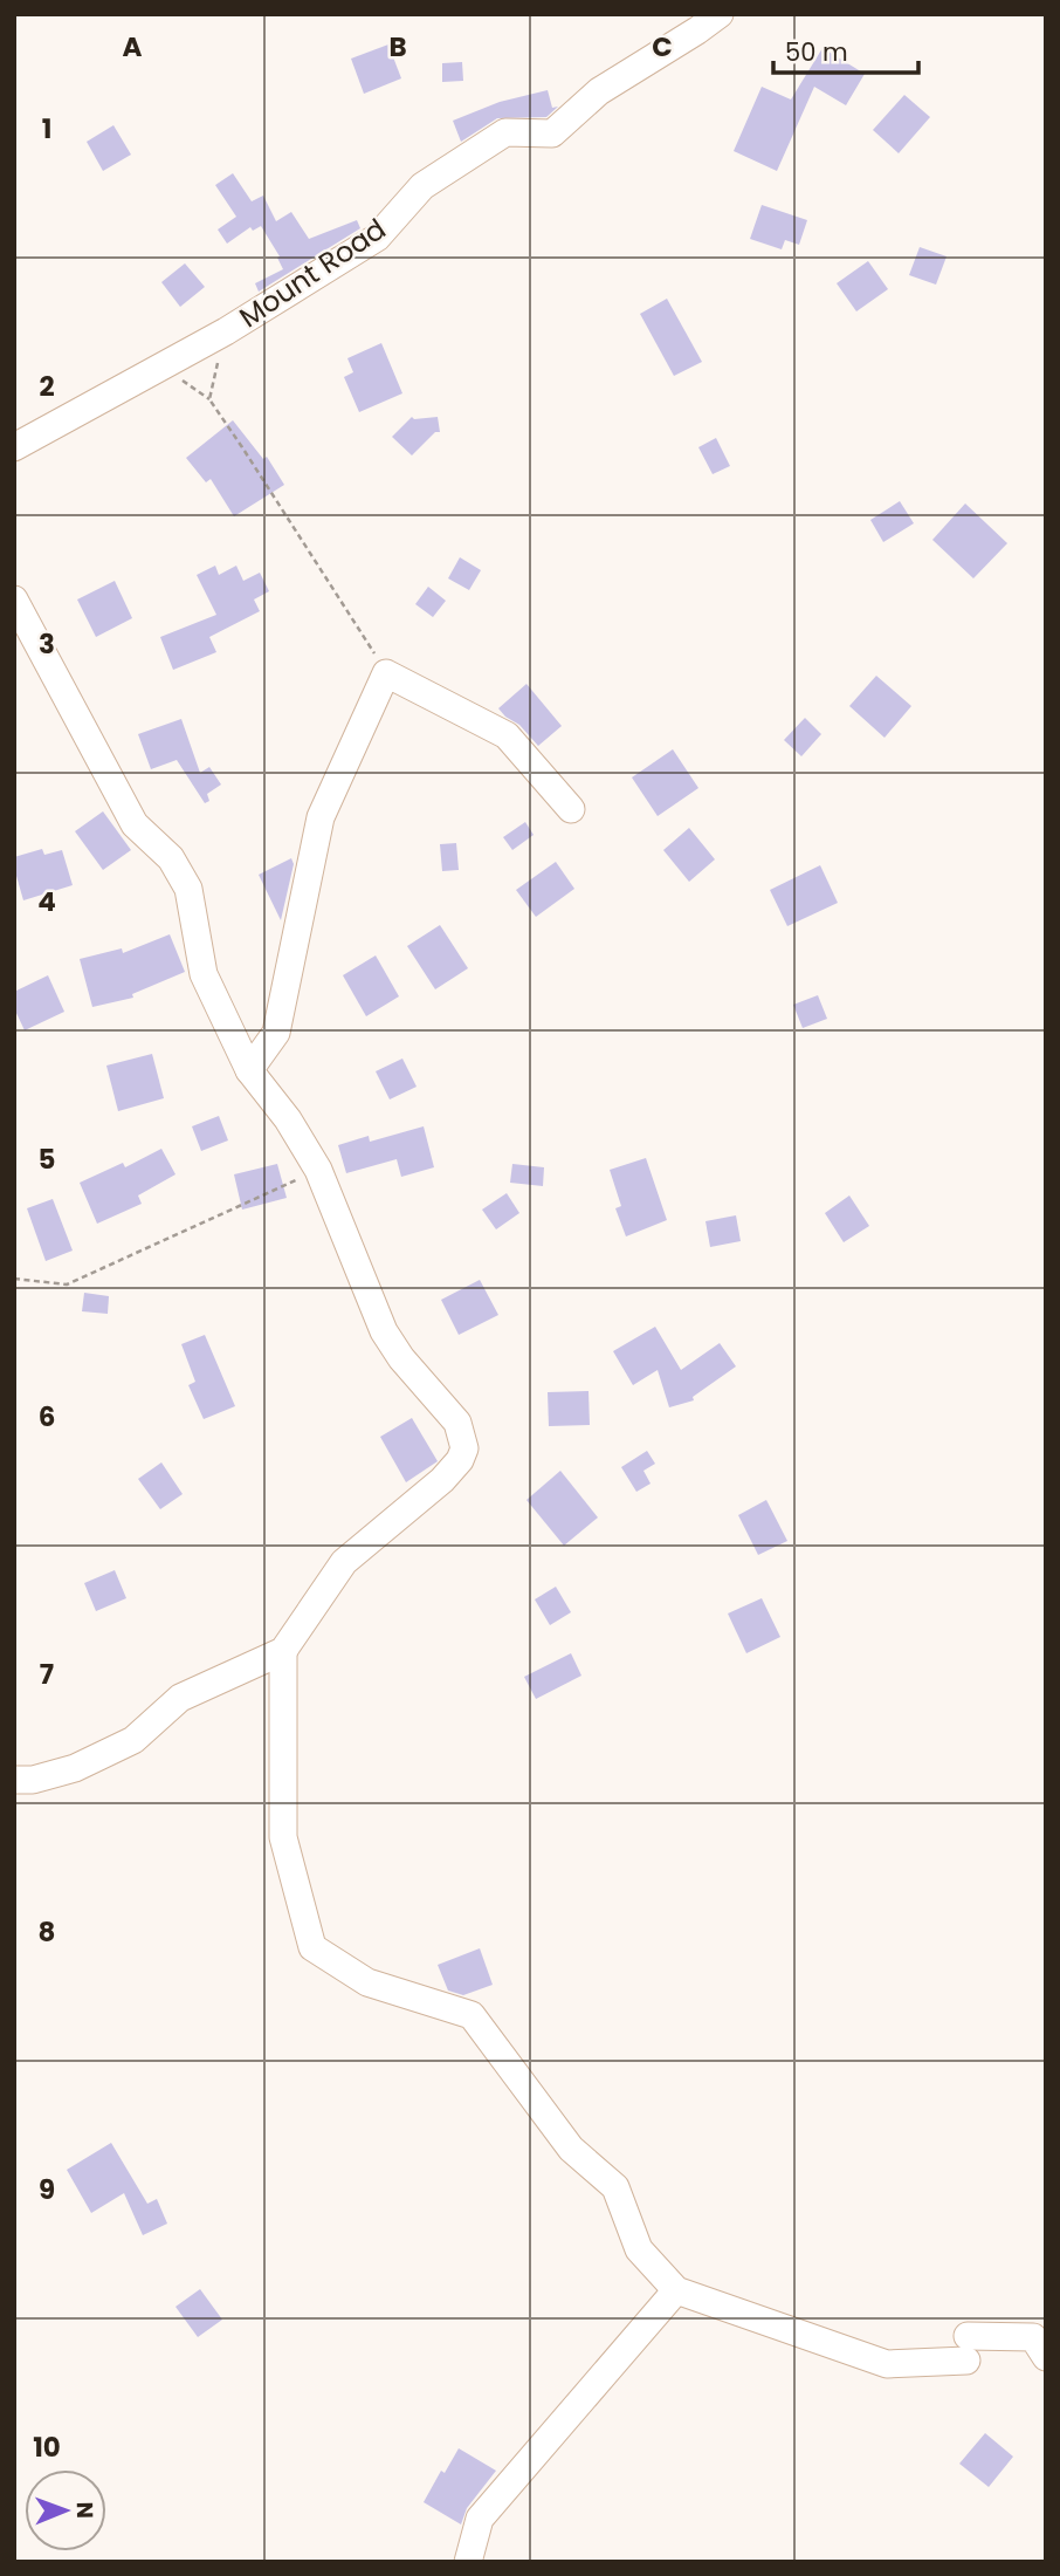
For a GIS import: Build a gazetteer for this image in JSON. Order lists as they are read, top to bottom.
{
  "streets": {
    "street": ["Mount Road"]
  },
  "scale_bar": "50 m",
  "north": "right",
  "grid": {
    "columns": ["A", "B", "C"],
    "rows": [
      "1",
      "2",
      "3",
      "4",
      "5",
      "6",
      "7",
      "8",
      "9",
      "10"
    ]
  }
}
